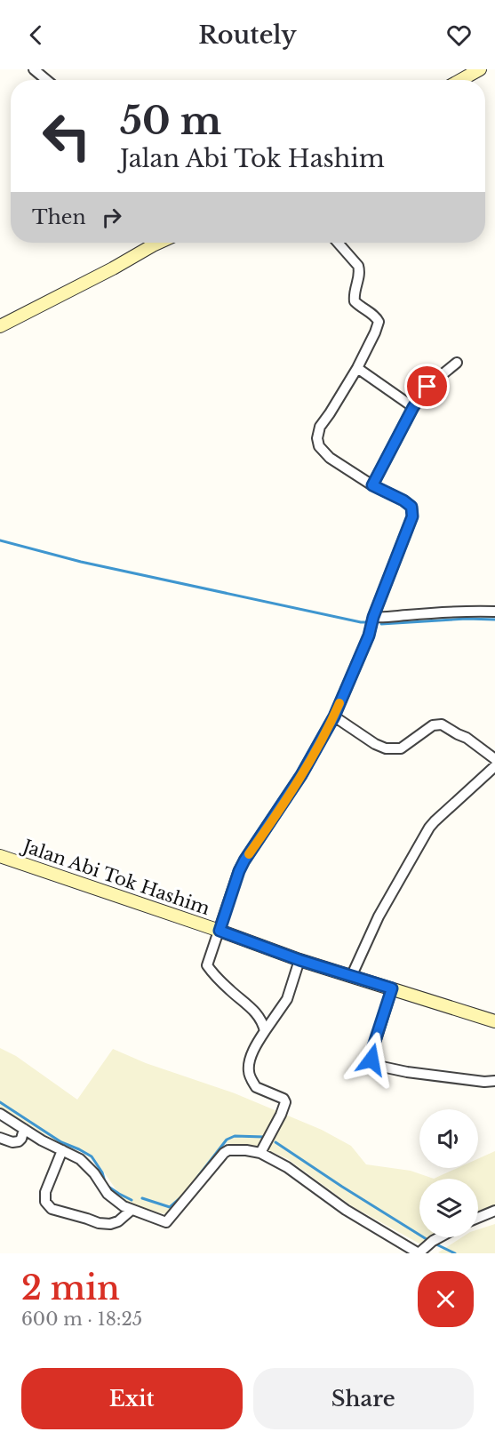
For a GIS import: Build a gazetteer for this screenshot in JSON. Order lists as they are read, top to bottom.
{
  "streets": {
    "main road": ["Jalan Abi Tok Hashim"]
  },
  "page": {
    "header": "Routely",
    "turn": ["50 m", "Jalan Abi Tok Hashim"],
    "then": "Then",
    "heading": ["2 min", "600 m · 18:25"],
    "buttons": ["Exit", "Share"]
  }
}
